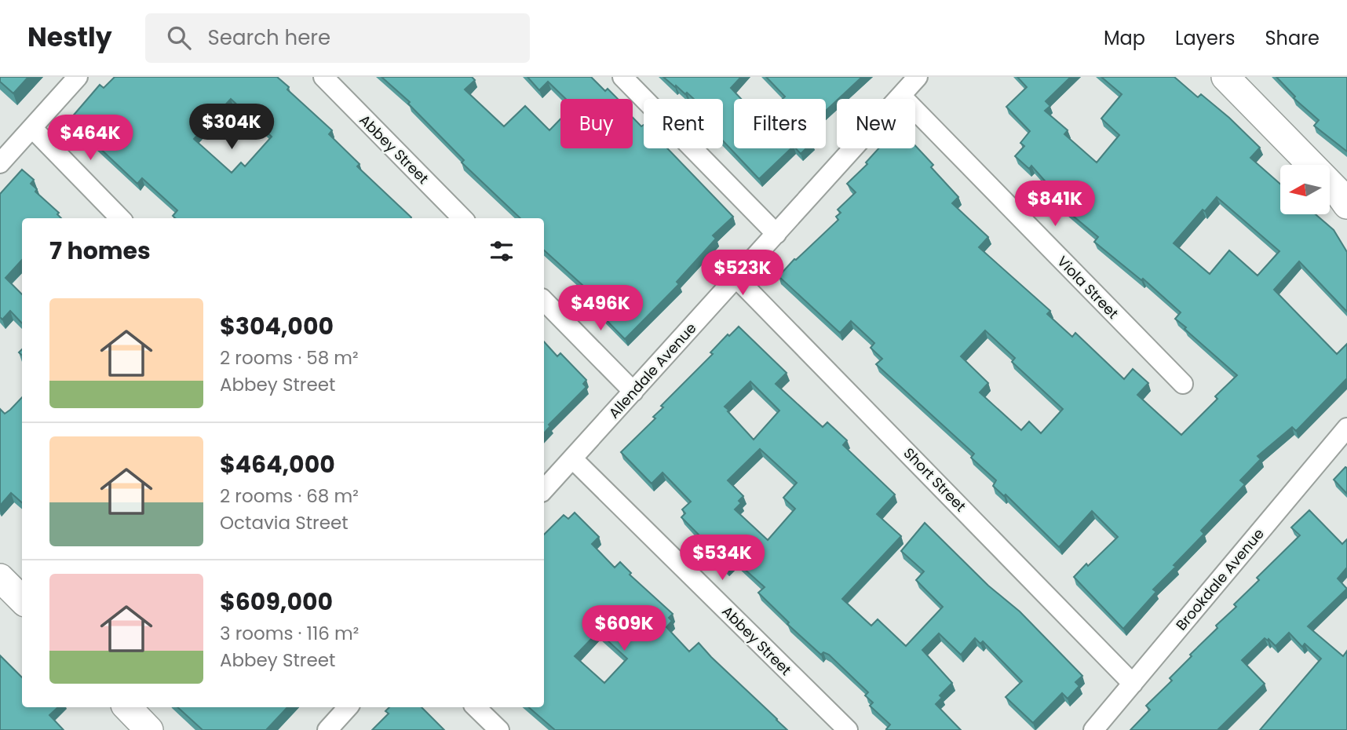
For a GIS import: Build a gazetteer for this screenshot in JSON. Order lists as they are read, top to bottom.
{
  "streets": {
    "street": [
      "Abbey Street",
      "Viola Street",
      "Allendale Avenue",
      "Short Street",
      "Brookdale Avenue"
    ]
  },
  "crossings": [
    ["Abbey Street", "Allendale Avenue"],
    ["Viola Street", "Allendale Avenue"],
    ["Allendale Avenue", "Short Street"],
    ["Short Street", "Brookdale Avenue"]
  ],
  "north": "left",
  "page": {
    "header": "Nestly",
    "search": "Search here",
    "nav": ["Map", "Layers", "Share"],
    "chip": [
      "Buy",
      "Rent",
      "Filters",
      "New"
    ],
    "price": [
      "$304K",
      "$464K",
      "$841K",
      "$523K",
      "$496K",
      "$534K",
      "$609K"
    ],
    "heading": "7 homes",
    "list": [
      {
        "name": "$304,000",
        "note": "2 rooms · 58 m² · Abbey Street"
      },
      {
        "name": "$464,000",
        "note": "2 rooms · 68 m² · Octavia Street"
      },
      {
        "name": "$609,000",
        "note": "3 rooms · 116 m² · Abbey Street"
      }
    ]
  }
}
